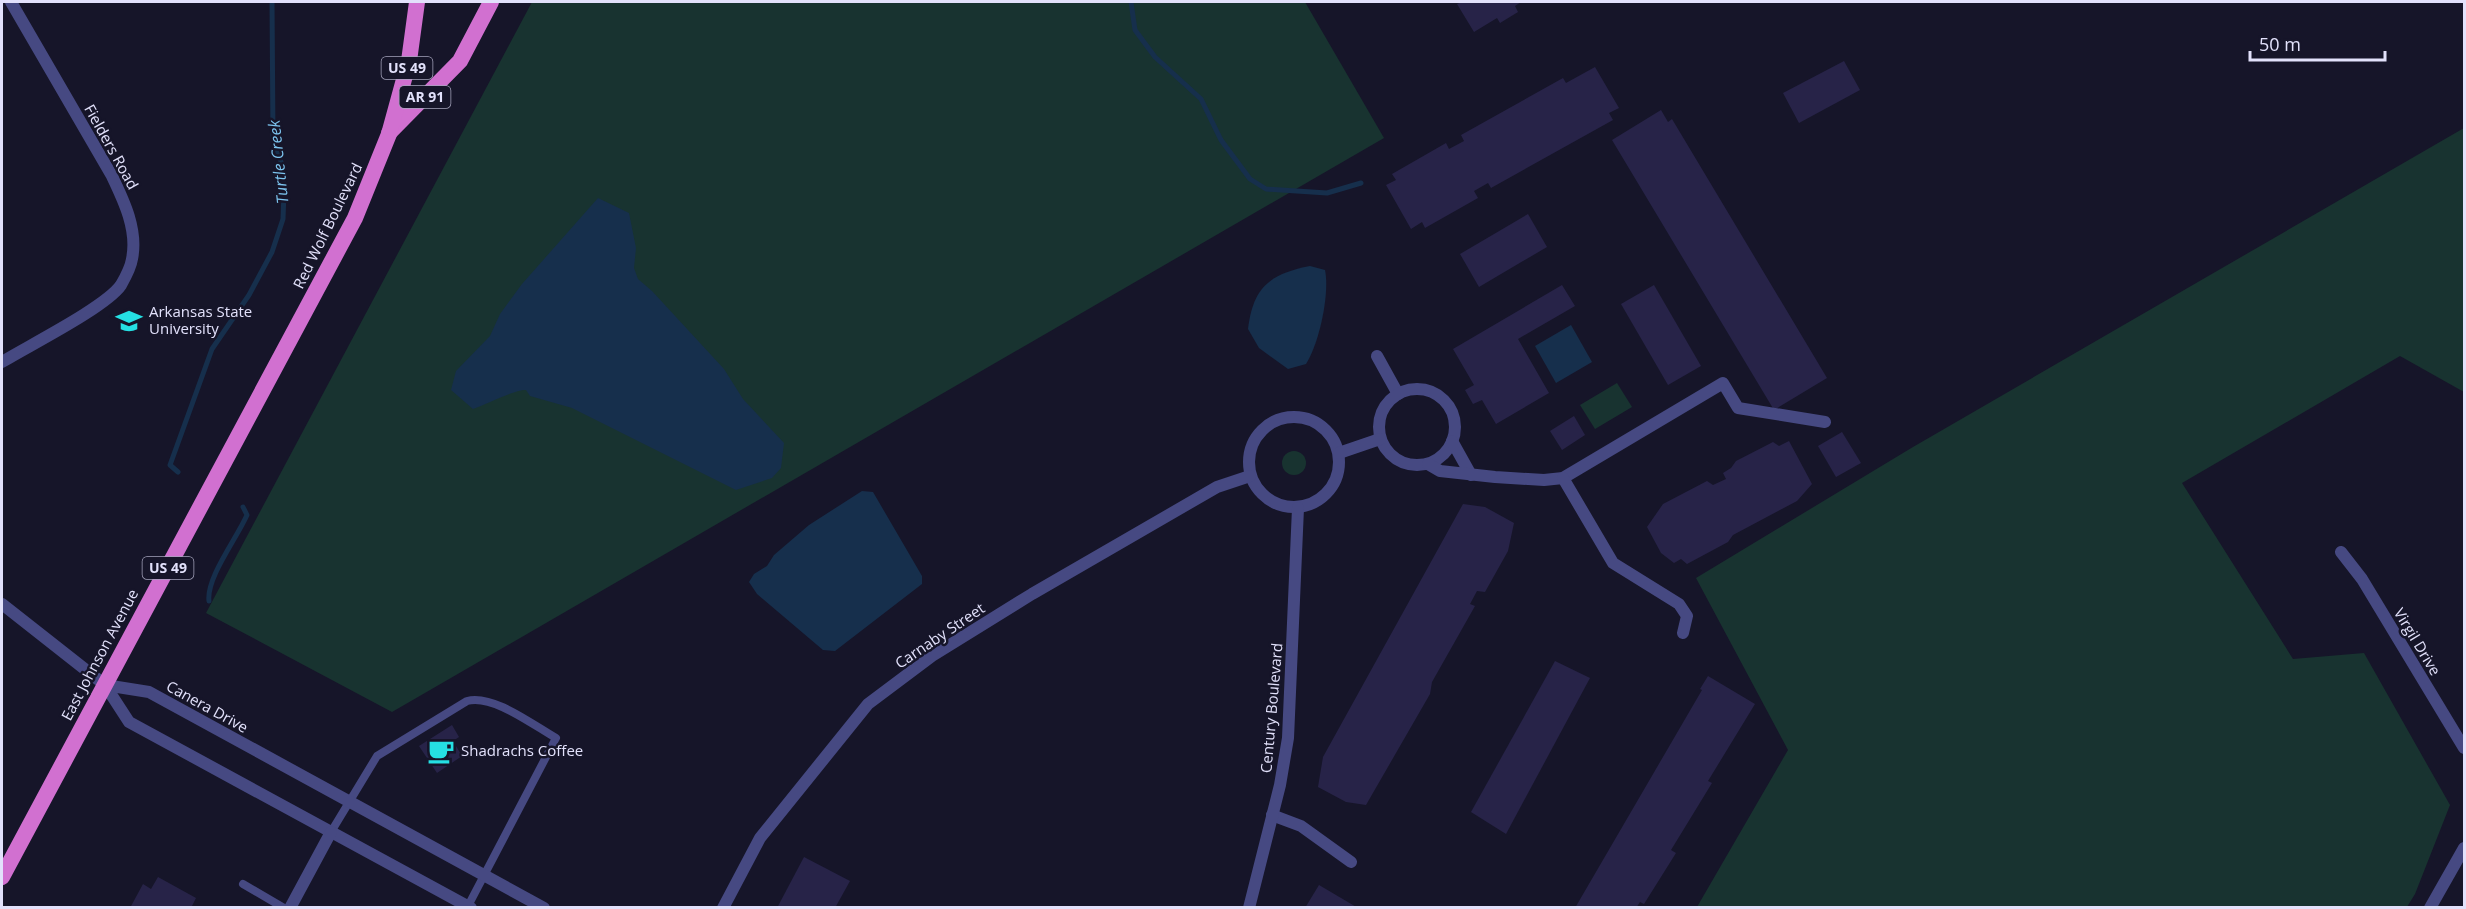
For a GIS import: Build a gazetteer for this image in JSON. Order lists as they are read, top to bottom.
{
  "streets": {
    "highway": [
      "US 49",
      "AR 91",
      "Red Wolf Boulevard",
      "East Johnson Avenue"
    ],
    "street": [
      "Fielders Road",
      "Carnaby Street",
      "Virgil Drive",
      "Canera Drive",
      "Century Boulevard"
    ]
  },
  "crossings": [
    ["AR 91", "Red Wolf Boulevard"],
    ["Red Wolf Boulevard", "East Johnson Avenue"],
    ["Carnaby Street", "Century Boulevard"],
    ["East Johnson Avenue", "Canera Drive"]
  ],
  "water": ["Turtle Creek"],
  "places": {
    "school or university": ["Arkansas State University"],
    "cafe": ["Shadrachs Coffee"]
  },
  "scale_bar": "50 m"
}
